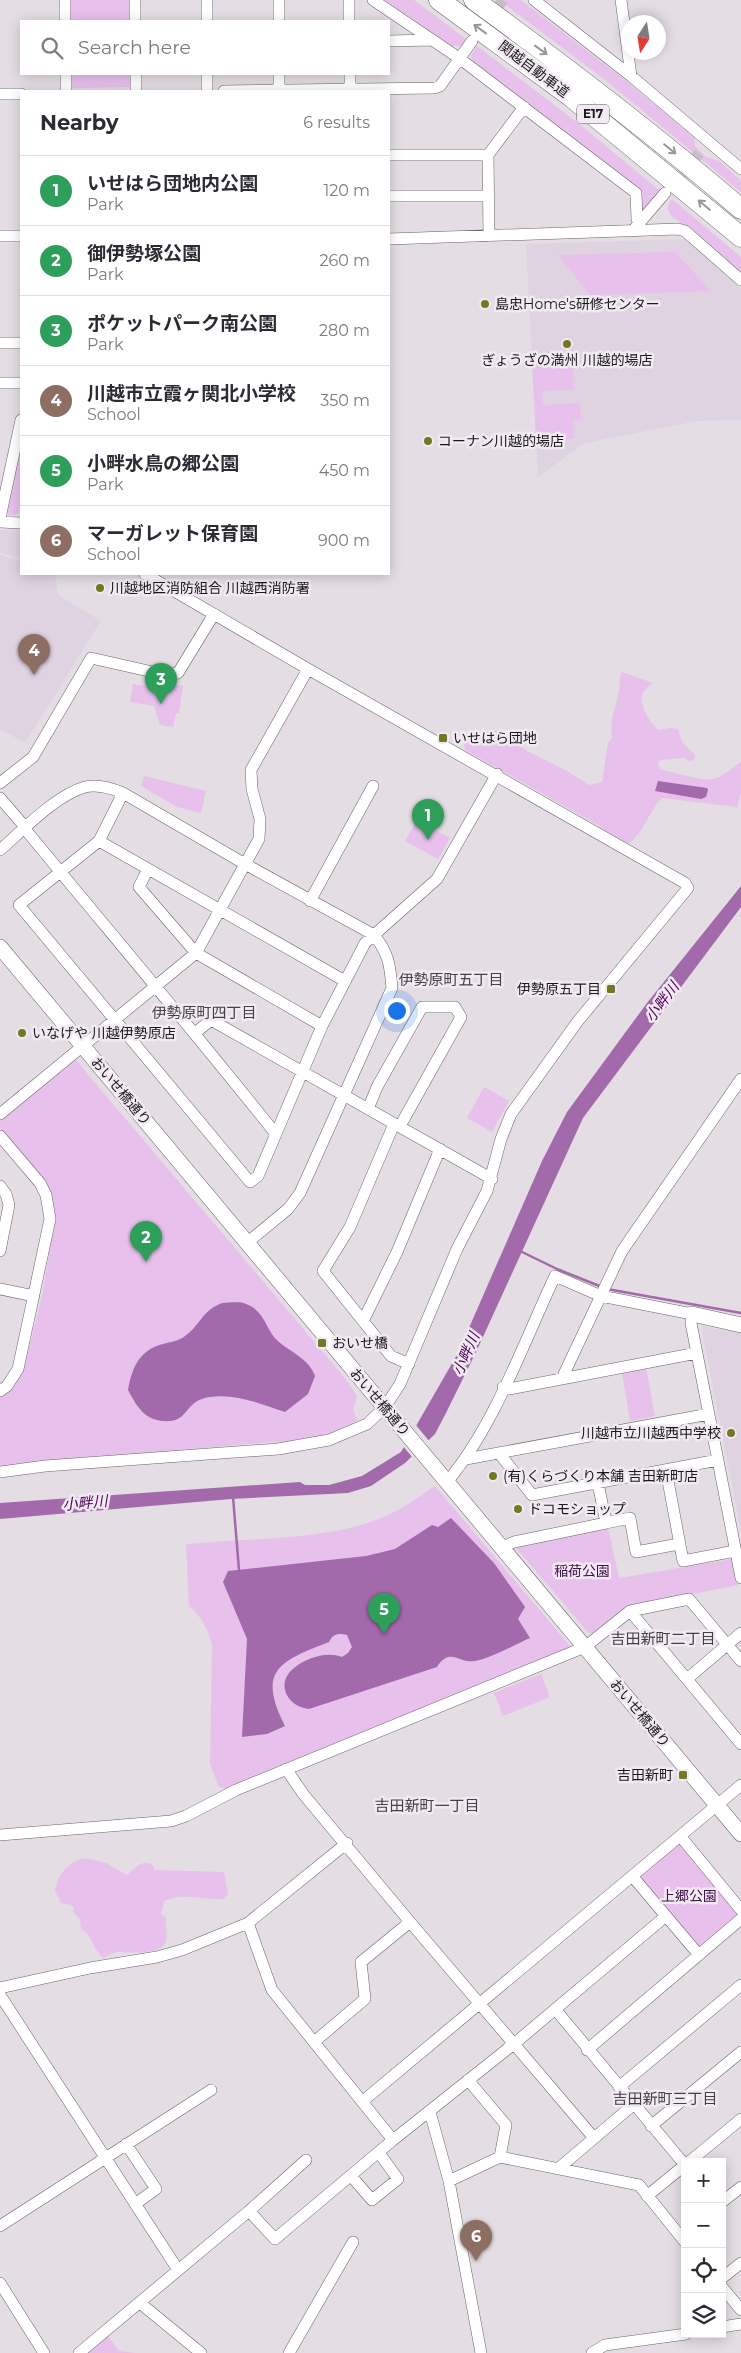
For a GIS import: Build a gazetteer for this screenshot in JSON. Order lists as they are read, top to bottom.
{
  "streets": {
    "highway": ["関越自動車道", "E17"],
    "street": ["おいせ橋通り"]
  },
  "districts": [
    "伊勢原町五丁目",
    "伊勢原町四丁目",
    "吉田新町二丁目",
    "吉田新町一丁目",
    "吉田新町三丁目"
  ],
  "water": ["小畔川"],
  "parks": ["稲荷公園", "上郷公園"],
  "places": {
    "other": [
      "島忠Home's研修センター",
      "ぎょうざの満州 川越的場店",
      "コーナン川越的場店",
      "川越地区消防組合 川越西消防署",
      "いなげや 川越伊勢原店",
      "川越市立川越西中学校",
      "(有)くらづくり本舗 吉田新町店",
      "ドコモショップ"
    ],
    "transit": [
      "いせはら団地",
      "伊勢原五丁目",
      "おいせ橋",
      "吉田新町"
    ]
  },
  "north": "bottom",
  "page": {
    "search": "Search here",
    "heading": ["Nearby", "6 results"],
    "list": [
      {
        "mark": "1",
        "name": "いせはら団地内公園",
        "note": "Park",
        "value": "120 m"
      },
      {
        "mark": "2",
        "name": "御伊勢塚公園",
        "note": "Park",
        "value": "260 m"
      },
      {
        "mark": "3",
        "name": "ポケットパーク南公園",
        "note": "Park",
        "value": "280 m"
      },
      {
        "mark": "4",
        "name": "川越市立霞ヶ関北小学校",
        "note": "School",
        "value": "350 m"
      },
      {
        "mark": "5",
        "name": "小畔水鳥の郷公園",
        "note": "Park",
        "value": "450 m"
      },
      {
        "mark": "6",
        "name": "マーガレット保育園",
        "note": "School",
        "value": "900 m"
      }
    ],
    "pins": [
      "4",
      "3",
      "1",
      "2",
      "5",
      "6"
    ],
    "map_buttons": ["+", "−"]
  }
}
